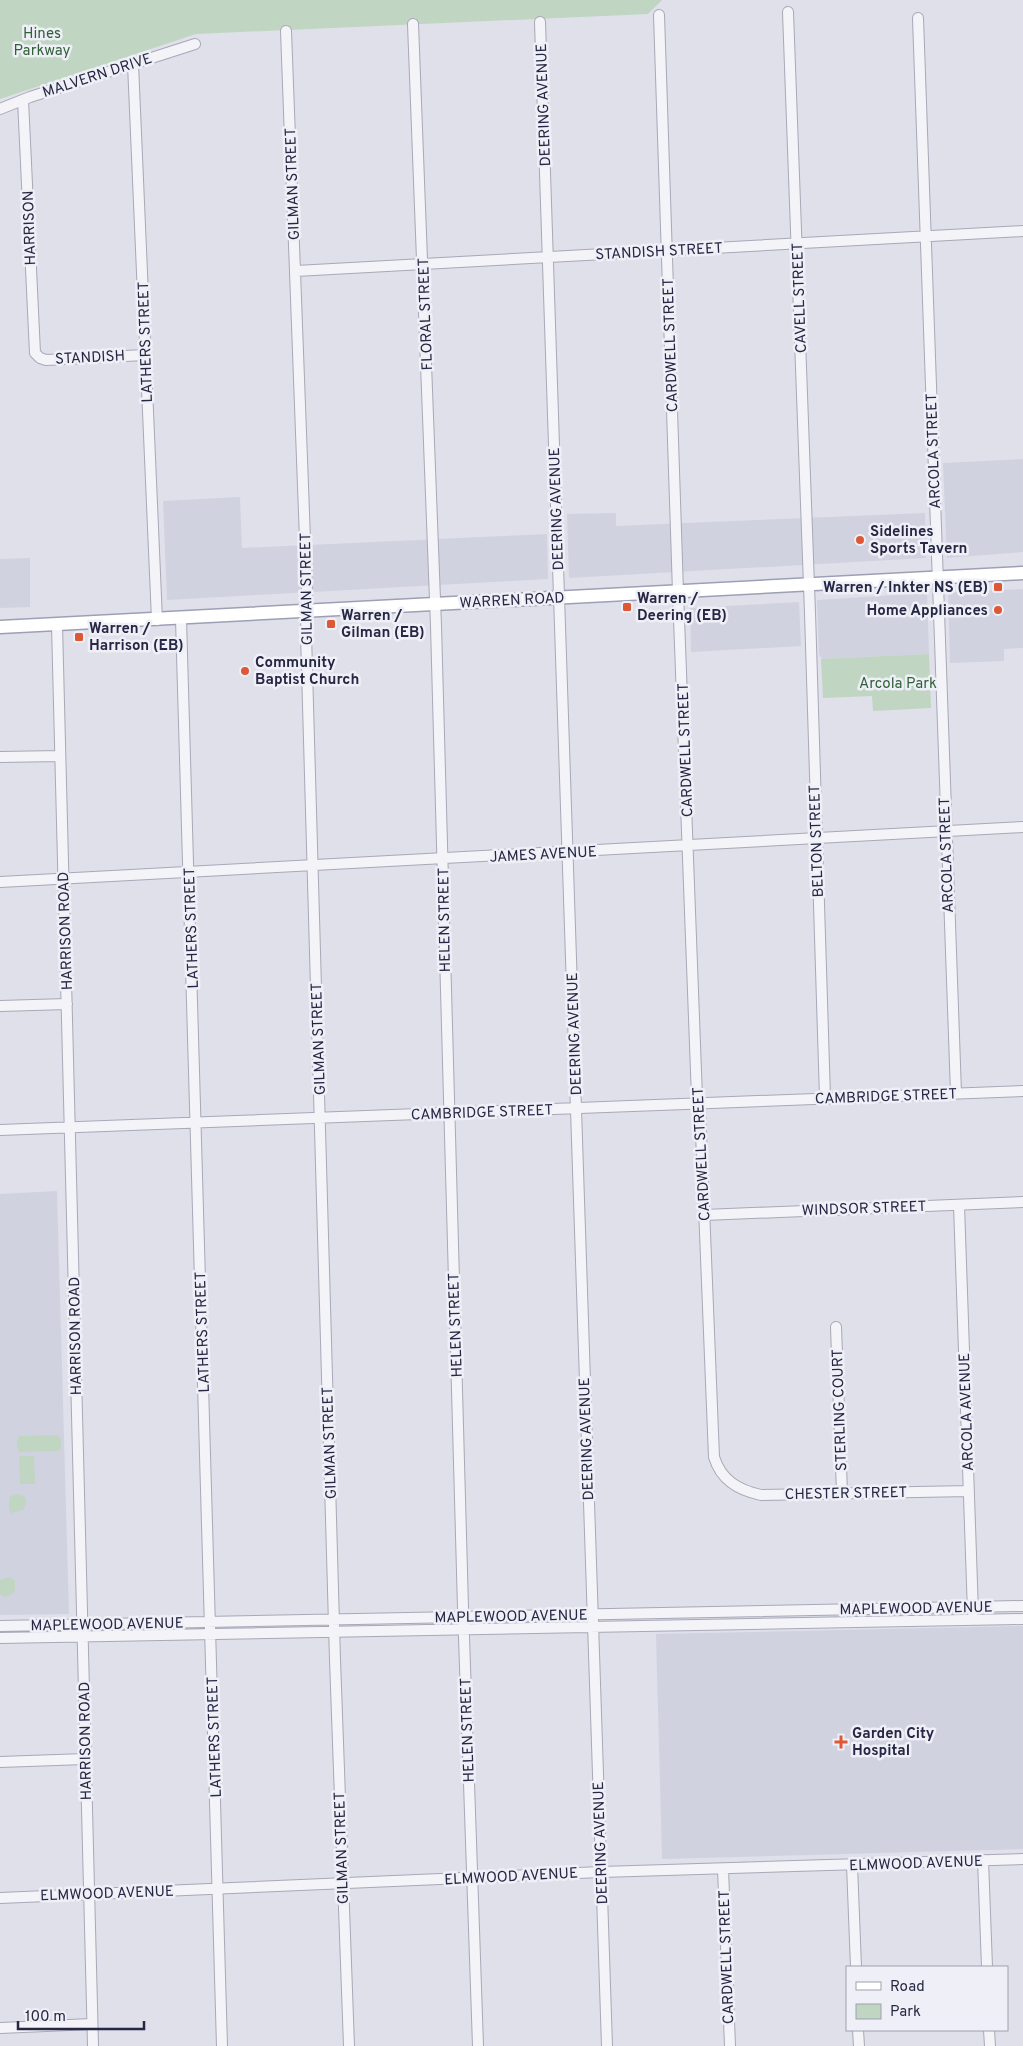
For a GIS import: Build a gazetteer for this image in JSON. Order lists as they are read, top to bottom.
{
  "streets": {
    "main road": ["WARREN ROAD"],
    "street": [
      "MALVERN DRIVE",
      "DEERING AVENUE",
      "GILMAN STREET",
      "HARRISON",
      "STANDISH STREET",
      "CAVELL STREET",
      "FLORAL STREET",
      "LATHERS STREET",
      "CARDWELL STREET",
      "STANDISH",
      "ARCOLA STREET",
      "BELTON STREET",
      "JAMES AVENUE",
      "HELEN STREET",
      "HARRISON ROAD",
      "CAMBRIDGE STREET",
      "WINDSOR STREET",
      "STERLING COURT",
      "ARCOLA AVENUE",
      "CHESTER STREET",
      "MAPLEWOOD AVENUE",
      "ELMWOOD AVENUE"
    ]
  },
  "crossings": [
    ["MALVERN DRIVE", "HARRISON"],
    ["MALVERN DRIVE", "LATHERS STREET"],
    ["DEERING AVENUE", "STANDISH STREET"],
    ["DEERING AVENUE", "WARREN ROAD"],
    ["DEERING AVENUE", "JAMES AVENUE"],
    ["DEERING AVENUE", "CAMBRIDGE STREET"],
    ["DEERING AVENUE", "MAPLEWOOD AVENUE"],
    ["DEERING AVENUE", "ELMWOOD AVENUE"],
    ["GILMAN STREET", "STANDISH STREET"],
    ["GILMAN STREET", "WARREN ROAD"],
    ["GILMAN STREET", "JAMES AVENUE"],
    ["GILMAN STREET", "CAMBRIDGE STREET"],
    ["GILMAN STREET", "MAPLEWOOD AVENUE"],
    ["GILMAN STREET", "ELMWOOD AVENUE"],
    ["HARRISON", "STANDISH"],
    ["STANDISH STREET", "CAVELL STREET"],
    ["STANDISH STREET", "FLORAL STREET"],
    ["STANDISH STREET", "CARDWELL STREET"],
    ["STANDISH STREET", "ARCOLA STREET"],
    ["CAVELL STREET", "WARREN ROAD"],
    ["CAVELL STREET", "BELTON STREET"],
    ["FLORAL STREET", "WARREN ROAD"],
    ["FLORAL STREET", "HELEN STREET"],
    ["LATHERS STREET", "STANDISH"],
    ["LATHERS STREET", "WARREN ROAD"],
    ["LATHERS STREET", "JAMES AVENUE"],
    ["LATHERS STREET", "CAMBRIDGE STREET"],
    ["LATHERS STREET", "MAPLEWOOD AVENUE"],
    ["LATHERS STREET", "ELMWOOD AVENUE"],
    ["CARDWELL STREET", "WARREN ROAD"],
    ["CARDWELL STREET", "JAMES AVENUE"],
    ["CARDWELL STREET", "CAMBRIDGE STREET"],
    ["CARDWELL STREET", "WINDSOR STREET"],
    ["CARDWELL STREET", "CHESTER STREET"],
    ["CARDWELL STREET", "ELMWOOD AVENUE"],
    ["ARCOLA STREET", "WARREN ROAD"],
    ["ARCOLA STREET", "JAMES AVENUE"],
    ["ARCOLA STREET", "CAMBRIDGE STREET"],
    ["WARREN ROAD", "BELTON STREET"],
    ["WARREN ROAD", "HELEN STREET"],
    ["WARREN ROAD", "HARRISON ROAD"],
    ["BELTON STREET", "JAMES AVENUE"],
    ["BELTON STREET", "CAMBRIDGE STREET"],
    ["JAMES AVENUE", "HELEN STREET"],
    ["JAMES AVENUE", "HARRISON ROAD"],
    ["HELEN STREET", "CAMBRIDGE STREET"],
    ["HELEN STREET", "MAPLEWOOD AVENUE"],
    ["HELEN STREET", "ELMWOOD AVENUE"],
    ["HARRISON ROAD", "CAMBRIDGE STREET"],
    ["HARRISON ROAD", "MAPLEWOOD AVENUE"],
    ["HARRISON ROAD", "ELMWOOD AVENUE"],
    ["WINDSOR STREET", "ARCOLA AVENUE"],
    ["STERLING COURT", "CHESTER STREET"],
    ["ARCOLA AVENUE", "CHESTER STREET"],
    ["ARCOLA AVENUE", "MAPLEWOOD AVENUE"]
  ],
  "parks": ["Hines Parkway", "Arcola Park"],
  "places": {
    "other": ["Sidelines Sports Tavern", "Home Appliances", "Community Baptist Church"],
    "transit": [
      "Warren / Inkter NS (EB)",
      "Warren / Deering (EB)",
      "Warren / Gilman (EB)",
      "Warren / Harrison (EB)"
    ],
    "health": ["Garden City Hospital"]
  },
  "legend": ["Road", "Park"],
  "scale_bar": "100 m"
}
